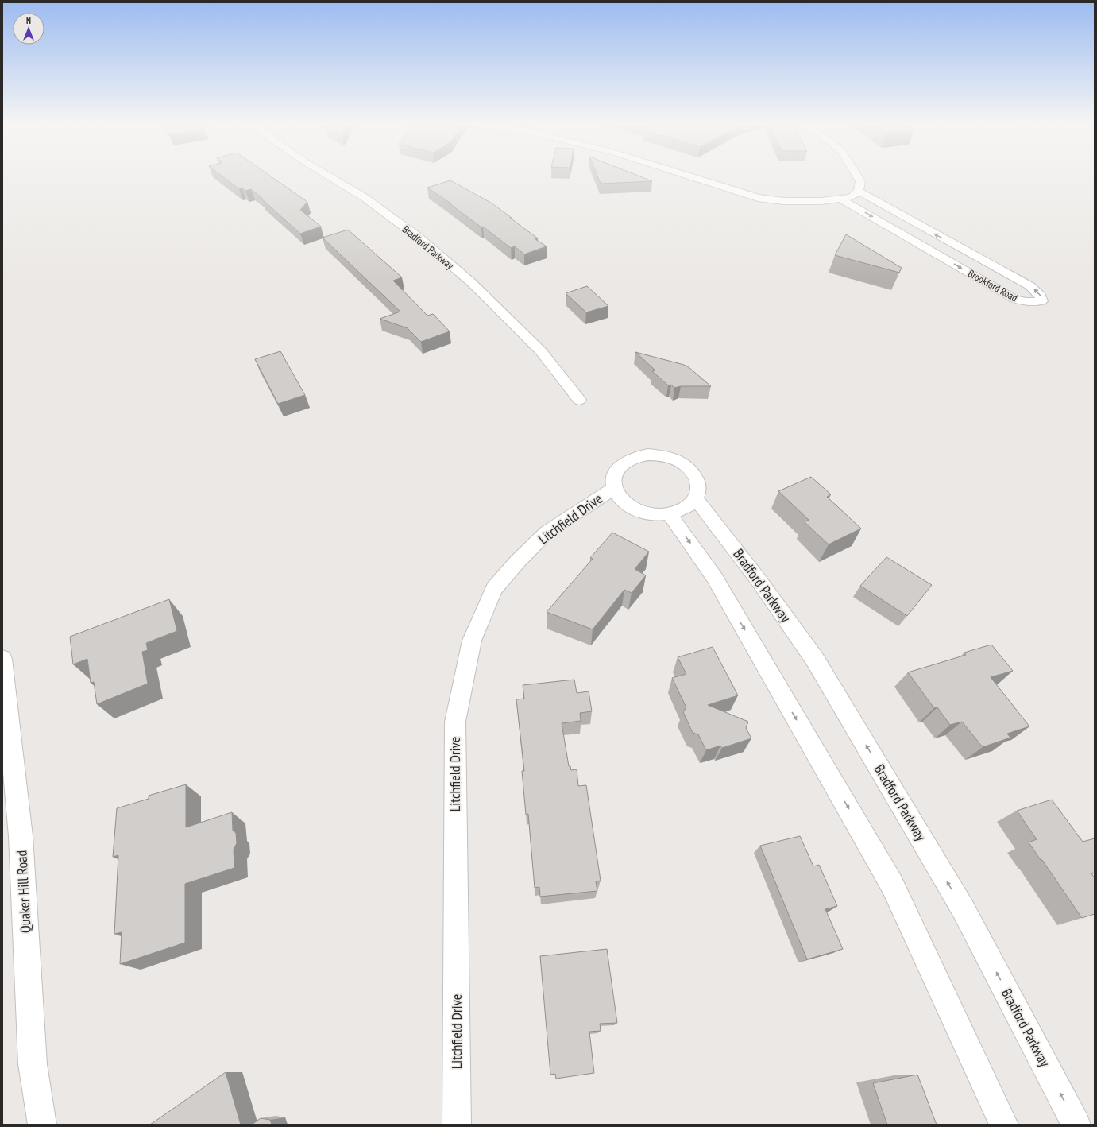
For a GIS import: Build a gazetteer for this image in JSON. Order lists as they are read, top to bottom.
{
  "streets": {
    "street": [
      "Bradford Parkway",
      "Brookford Road",
      "Litchfield Drive",
      "Quaker Hill Road"
    ]
  },
  "crossings": [
    ["Bradford Parkway", "Litchfield Drive"]
  ],
  "north": "top"
}
